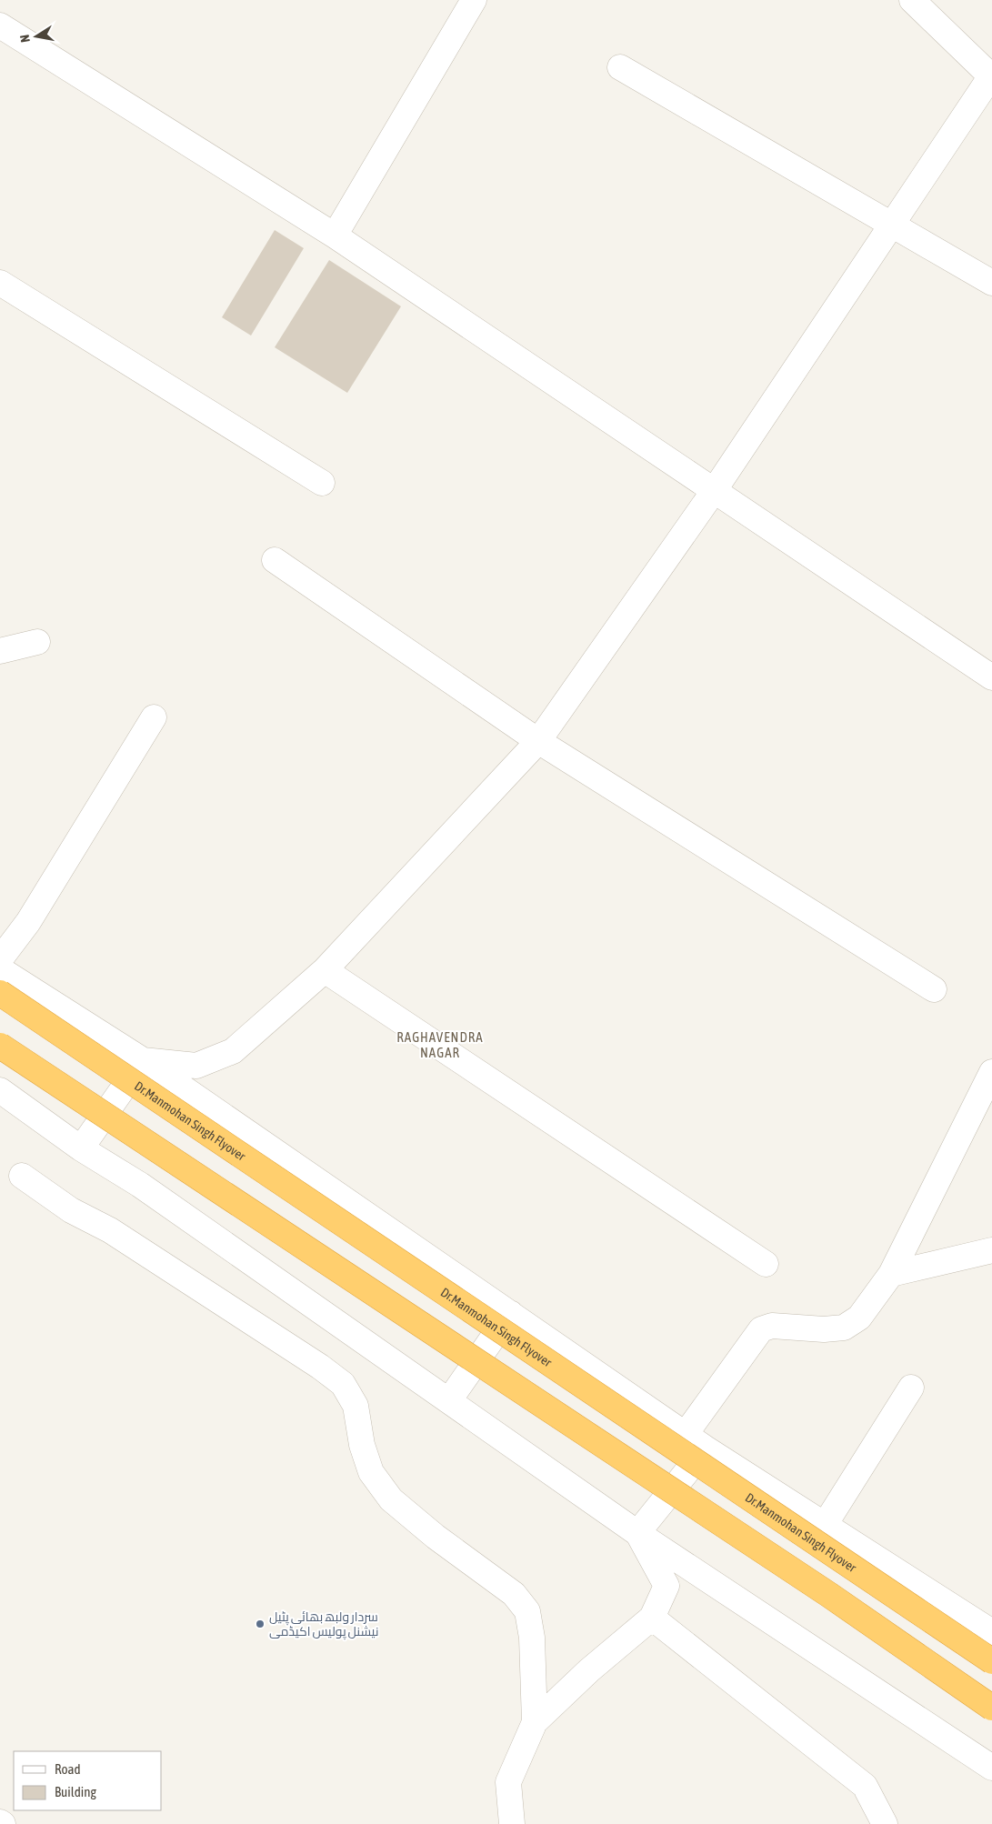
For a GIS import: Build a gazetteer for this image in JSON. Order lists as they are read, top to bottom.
{
  "streets": {
    "highway": ["Dr.Manmohan Singh Flyover"]
  },
  "districts": ["RAGHAVENDRA NAGAR"],
  "places": ["سردار ولبھ بھائی پٹیل نیشنل پولیس اکیڈمی"],
  "legend": ["Road", "Building"],
  "north": "left"
}
